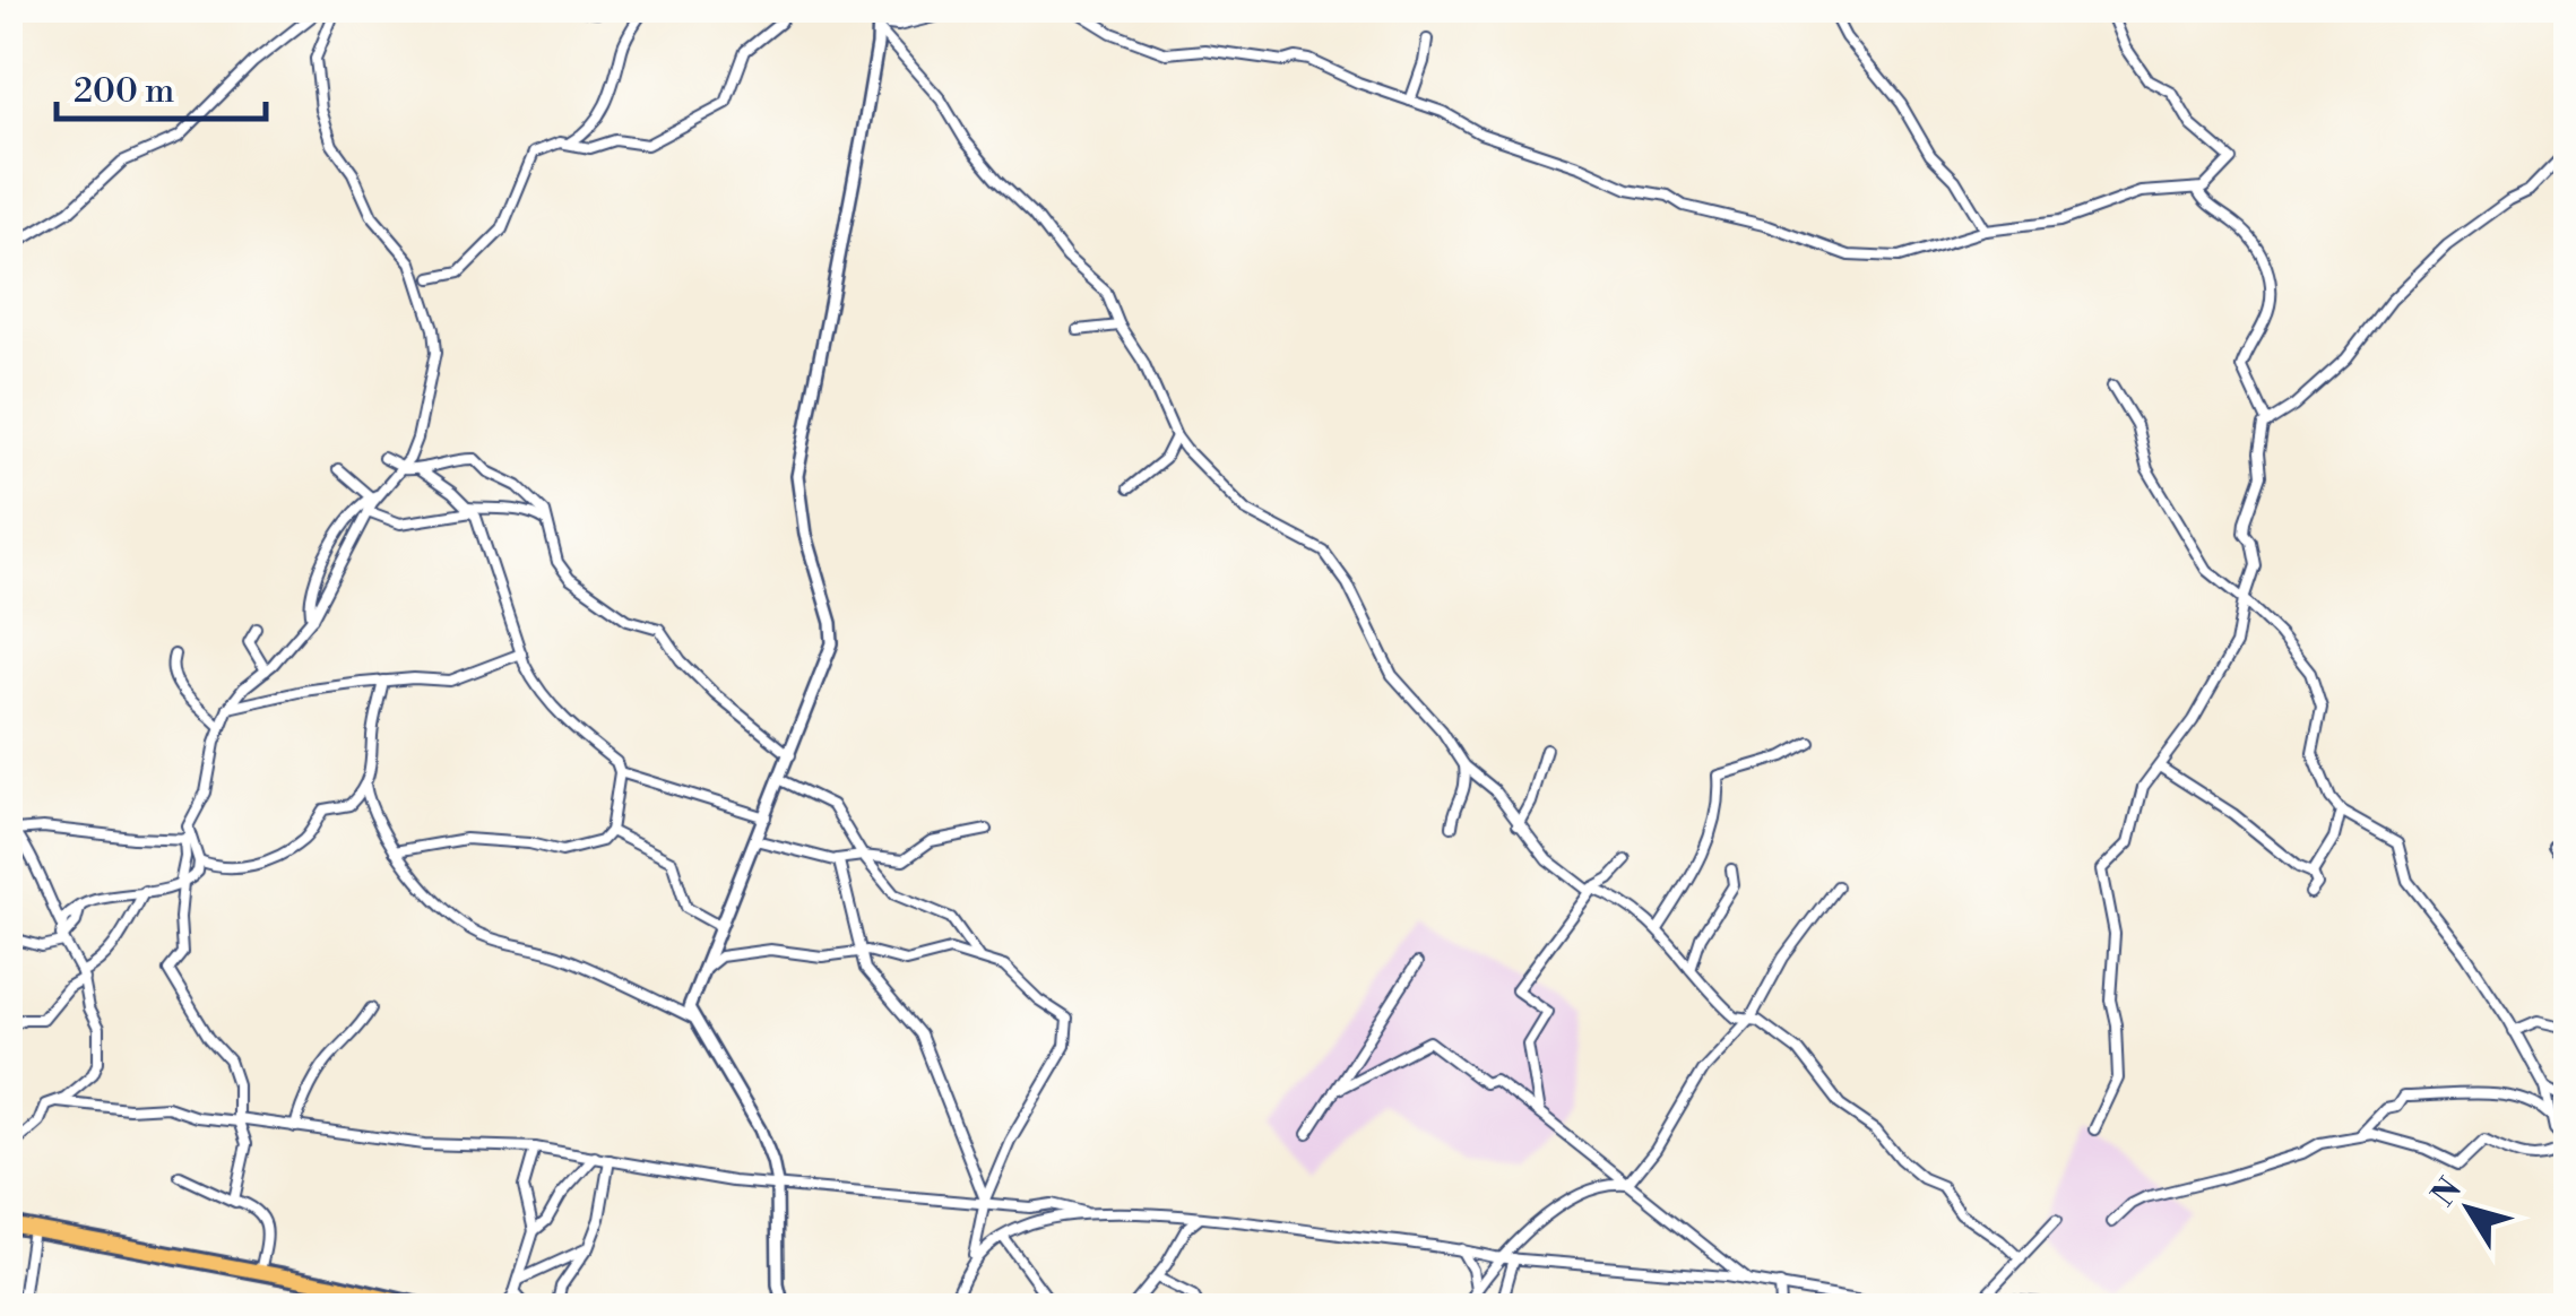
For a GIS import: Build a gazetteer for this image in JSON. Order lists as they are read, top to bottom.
{
  "scale_bar": "200 m",
  "north": "top left"
}
